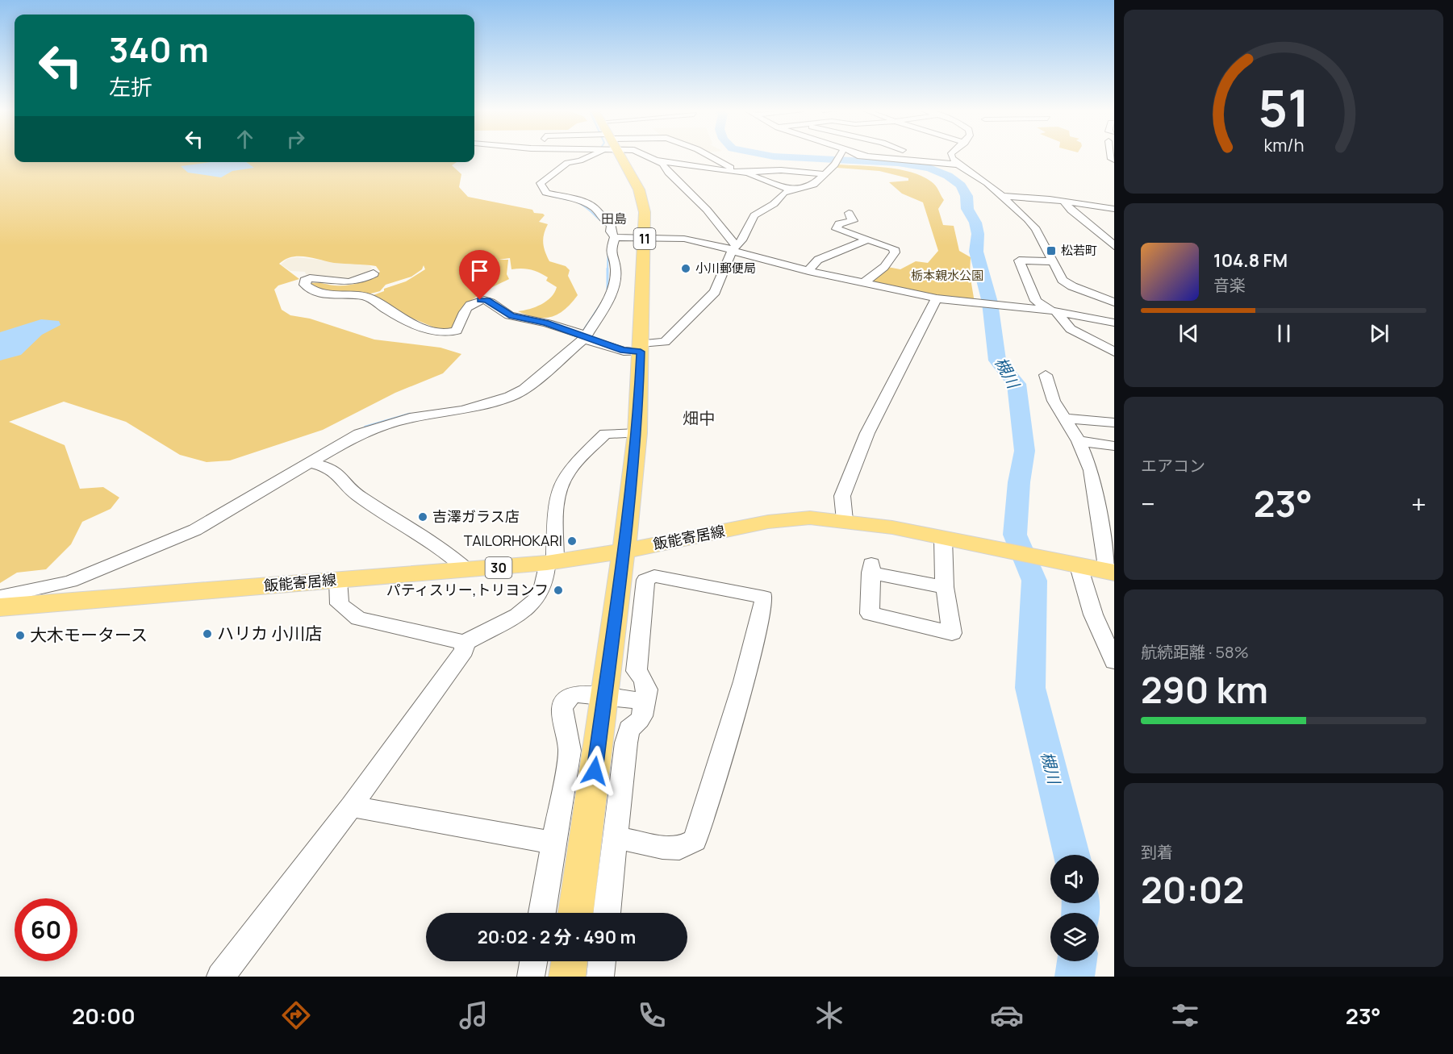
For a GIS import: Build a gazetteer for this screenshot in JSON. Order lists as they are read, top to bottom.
{
  "streets": {
    "main road": ["11", "飯能寄居線", "30"]
  },
  "crossings": [
    ["11", "飯能寄居線"]
  ],
  "districts": ["田島", "畑中"],
  "water": ["槻川"],
  "parks": ["栃本親水公園"],
  "places": {
    "transit": ["松若町"],
    "other": [
      "小川郵便局",
      "吉澤ガラス店",
      "TAILORHOKARI",
      "パティスリー,トリヨンフ",
      "ハリカ 小川店",
      "大木モータース"
    ]
  },
  "page": {
    "turn": ["340 m", "左折"],
    "song": ["104.8 FM", "音楽"],
    "tile": [
      "エアコン",
      ["航続距離 · 58%", "290 km"],
      ["到着", "20:02"]
    ],
    "heat": ["−", "23°", "+"],
    "limit": "60",
    "trip": "20:02 · 2 分 · 490 m",
    "tabs": ["20:00", "23°"],
    "gauge": ["51", "km/h"]
  }
}
